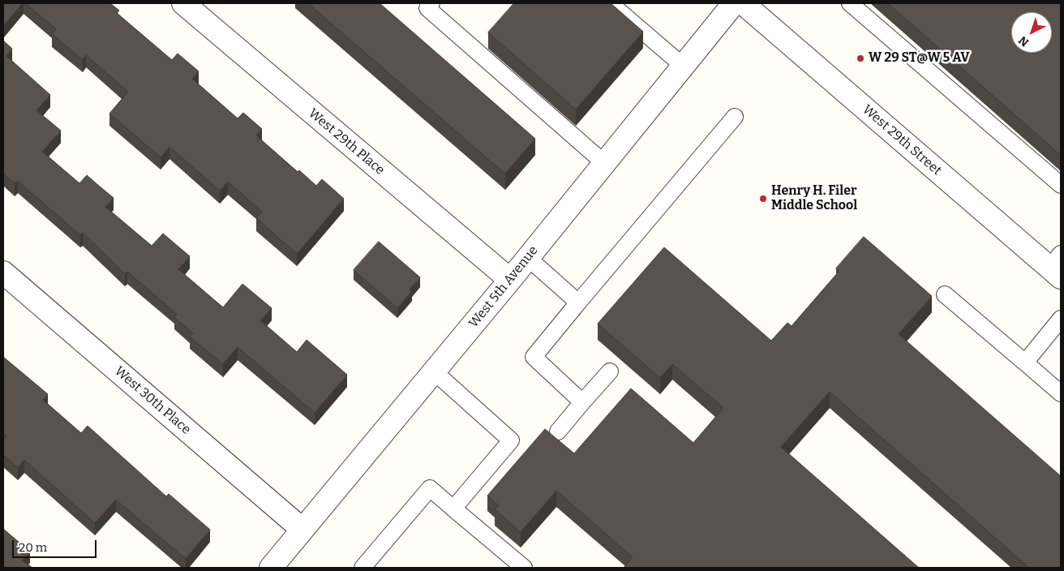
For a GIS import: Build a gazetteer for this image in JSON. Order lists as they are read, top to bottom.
{
  "streets": {
    "street": [
      "West 29th Street",
      "West 29th Place",
      "West 5th Avenue",
      "West 30th Place"
    ]
  },
  "crossings": [
    ["West 29th Place", "West 5th Avenue"],
    ["West 5th Avenue", "West 30th Place"]
  ],
  "places": ["W 29 ST@W 5 AV", "Henry H. Filer Middle School"],
  "scale_bar": "20 m",
  "north": "bottom left"
}
